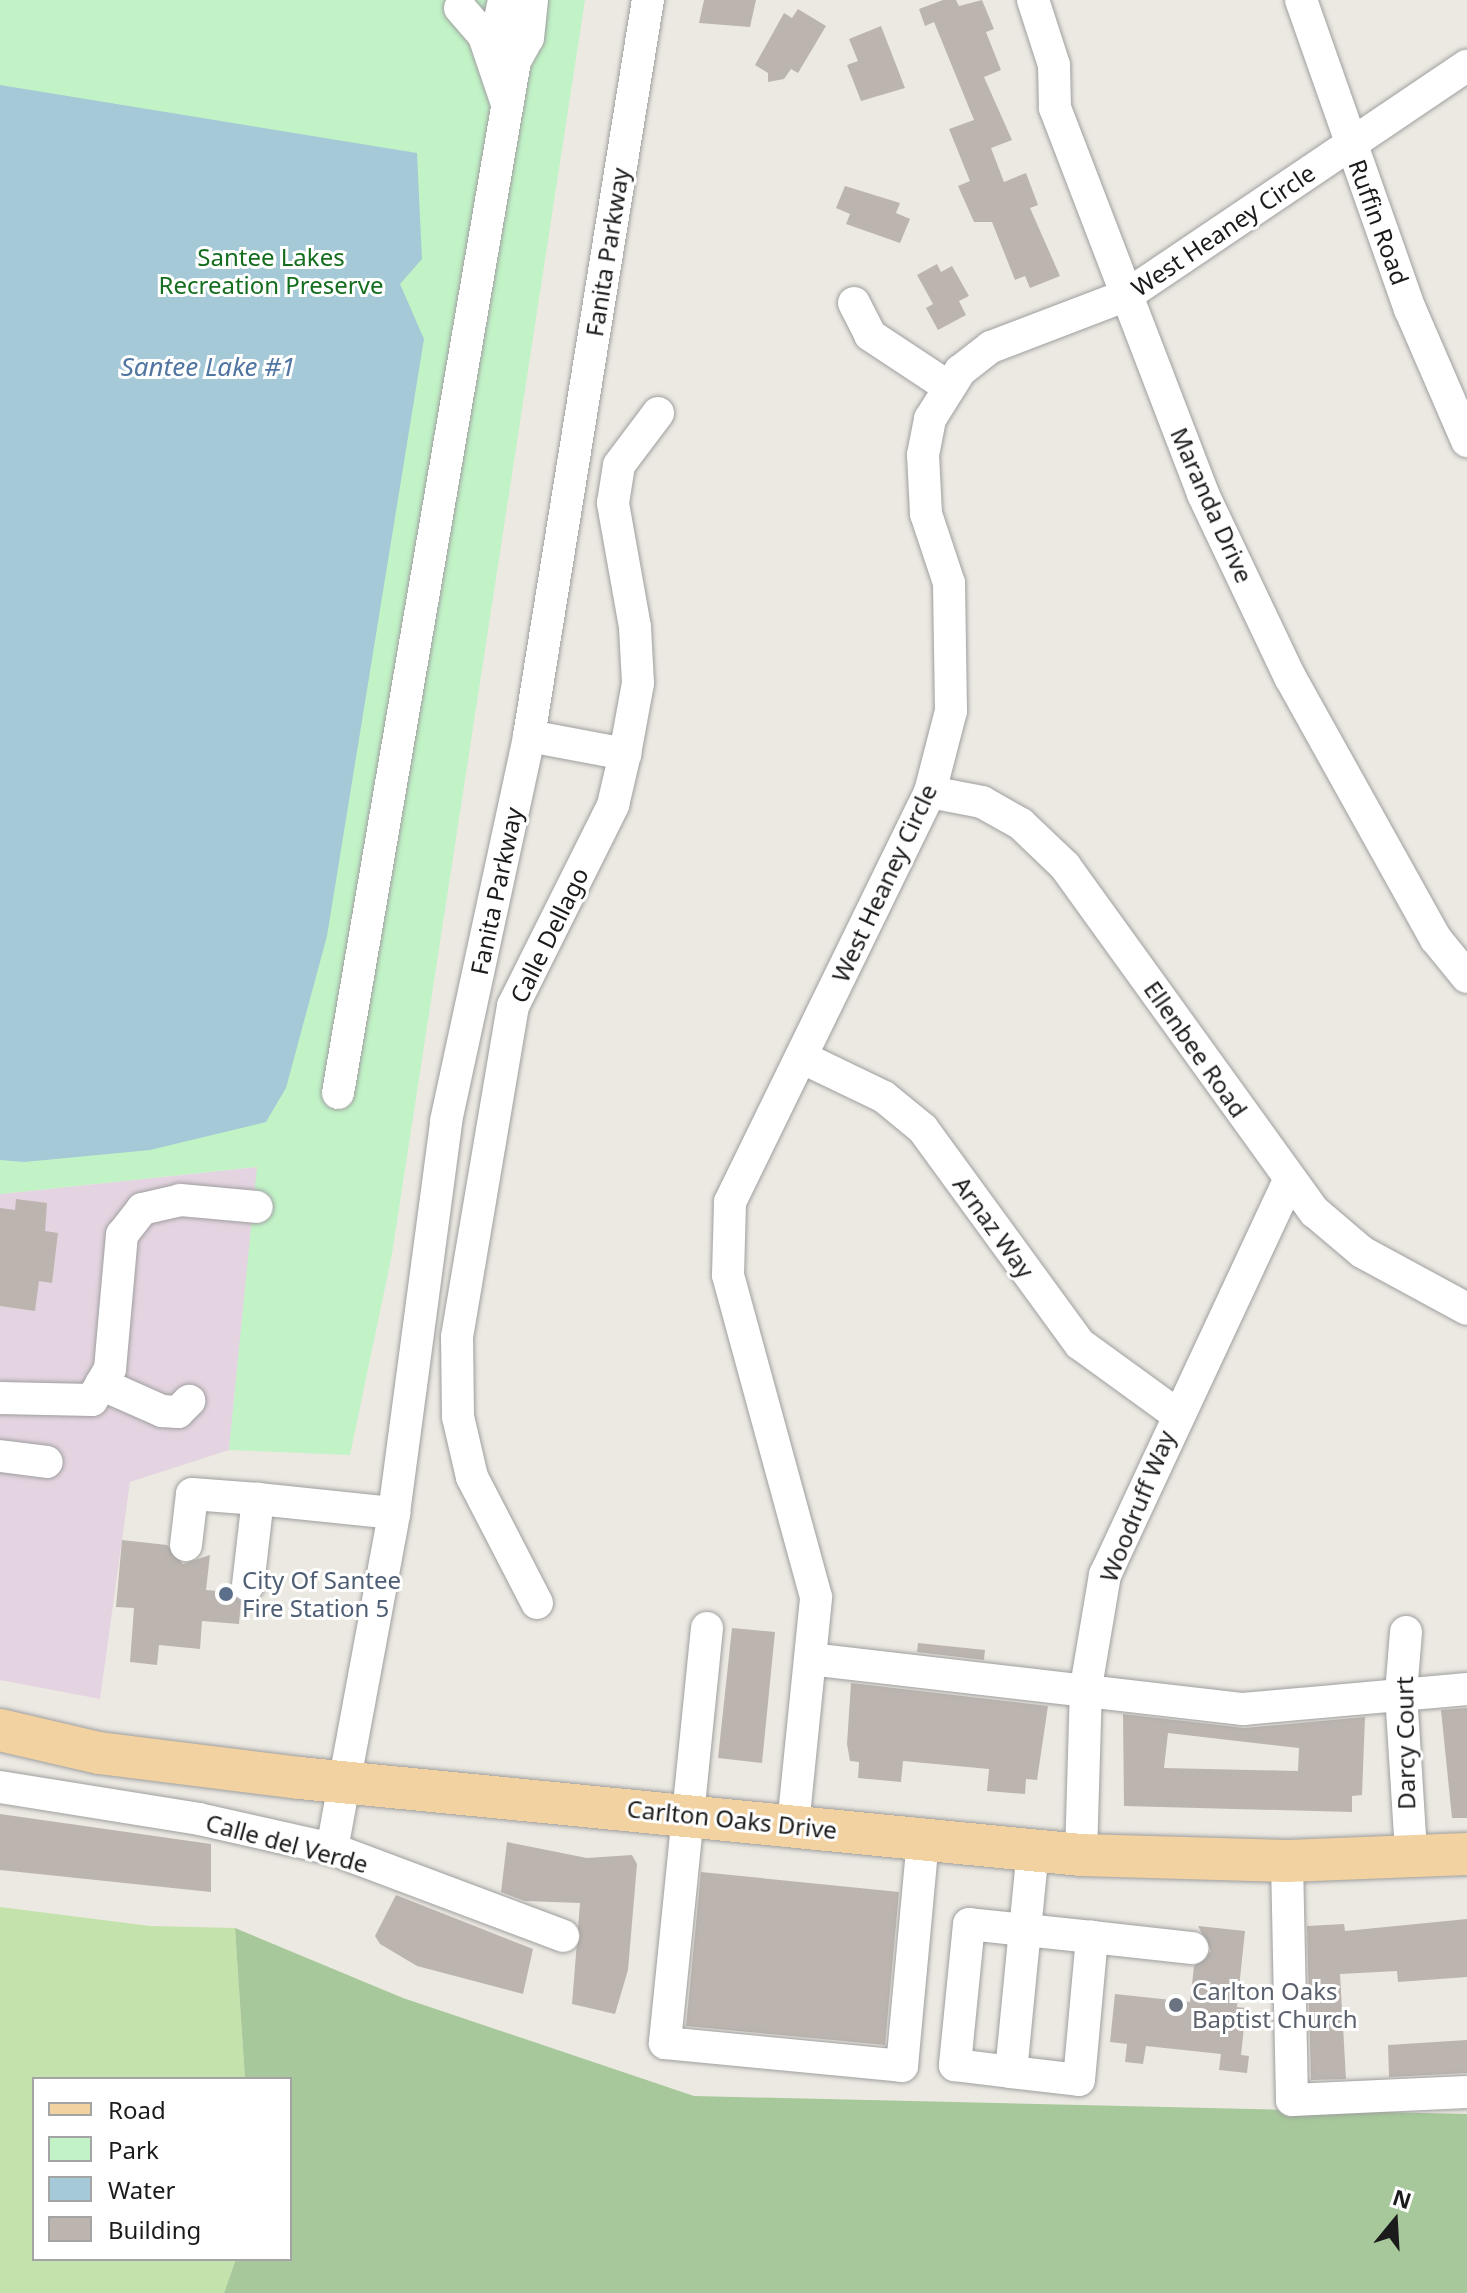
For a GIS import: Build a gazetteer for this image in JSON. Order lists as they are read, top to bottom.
{
  "streets": {
    "main road": ["Carlton Oaks Drive"],
    "street": [
      "Ruffin Road",
      "West Heaney Circle",
      "Fanita Parkway",
      "Maranda Drive",
      "Calle Dellago",
      "Ellenbee Road",
      "Arnaz Way",
      "Woodruff Way",
      "Darcy Court",
      "Calle del Verde"
    ]
  },
  "crossings": [
    ["Ruffin Road", "West Heaney Circle"],
    ["West Heaney Circle", "Maranda Drive"],
    ["West Heaney Circle", "Ellenbee Road"],
    ["West Heaney Circle", "Arnaz Way"],
    ["West Heaney Circle", "Carlton Oaks Drive"],
    ["Fanita Parkway", "Carlton Oaks Drive"],
    ["Fanita Parkway", "Calle del Verde"],
    ["Ellenbee Road", "Woodruff Way"],
    ["Arnaz Way", "Woodruff Way"],
    ["Woodruff Way", "Carlton Oaks Drive"],
    ["Darcy Court", "Carlton Oaks Drive"]
  ],
  "water": ["Santee Lake #1"],
  "parks": ["Santee Lakes Recreation Preserve"],
  "places": ["City Of Santee Fire Station 5", "Carlton Oaks Baptist Church"],
  "legend": [
    "Road",
    "Park",
    "Water",
    "Building"
  ],
  "north": "top"
}
